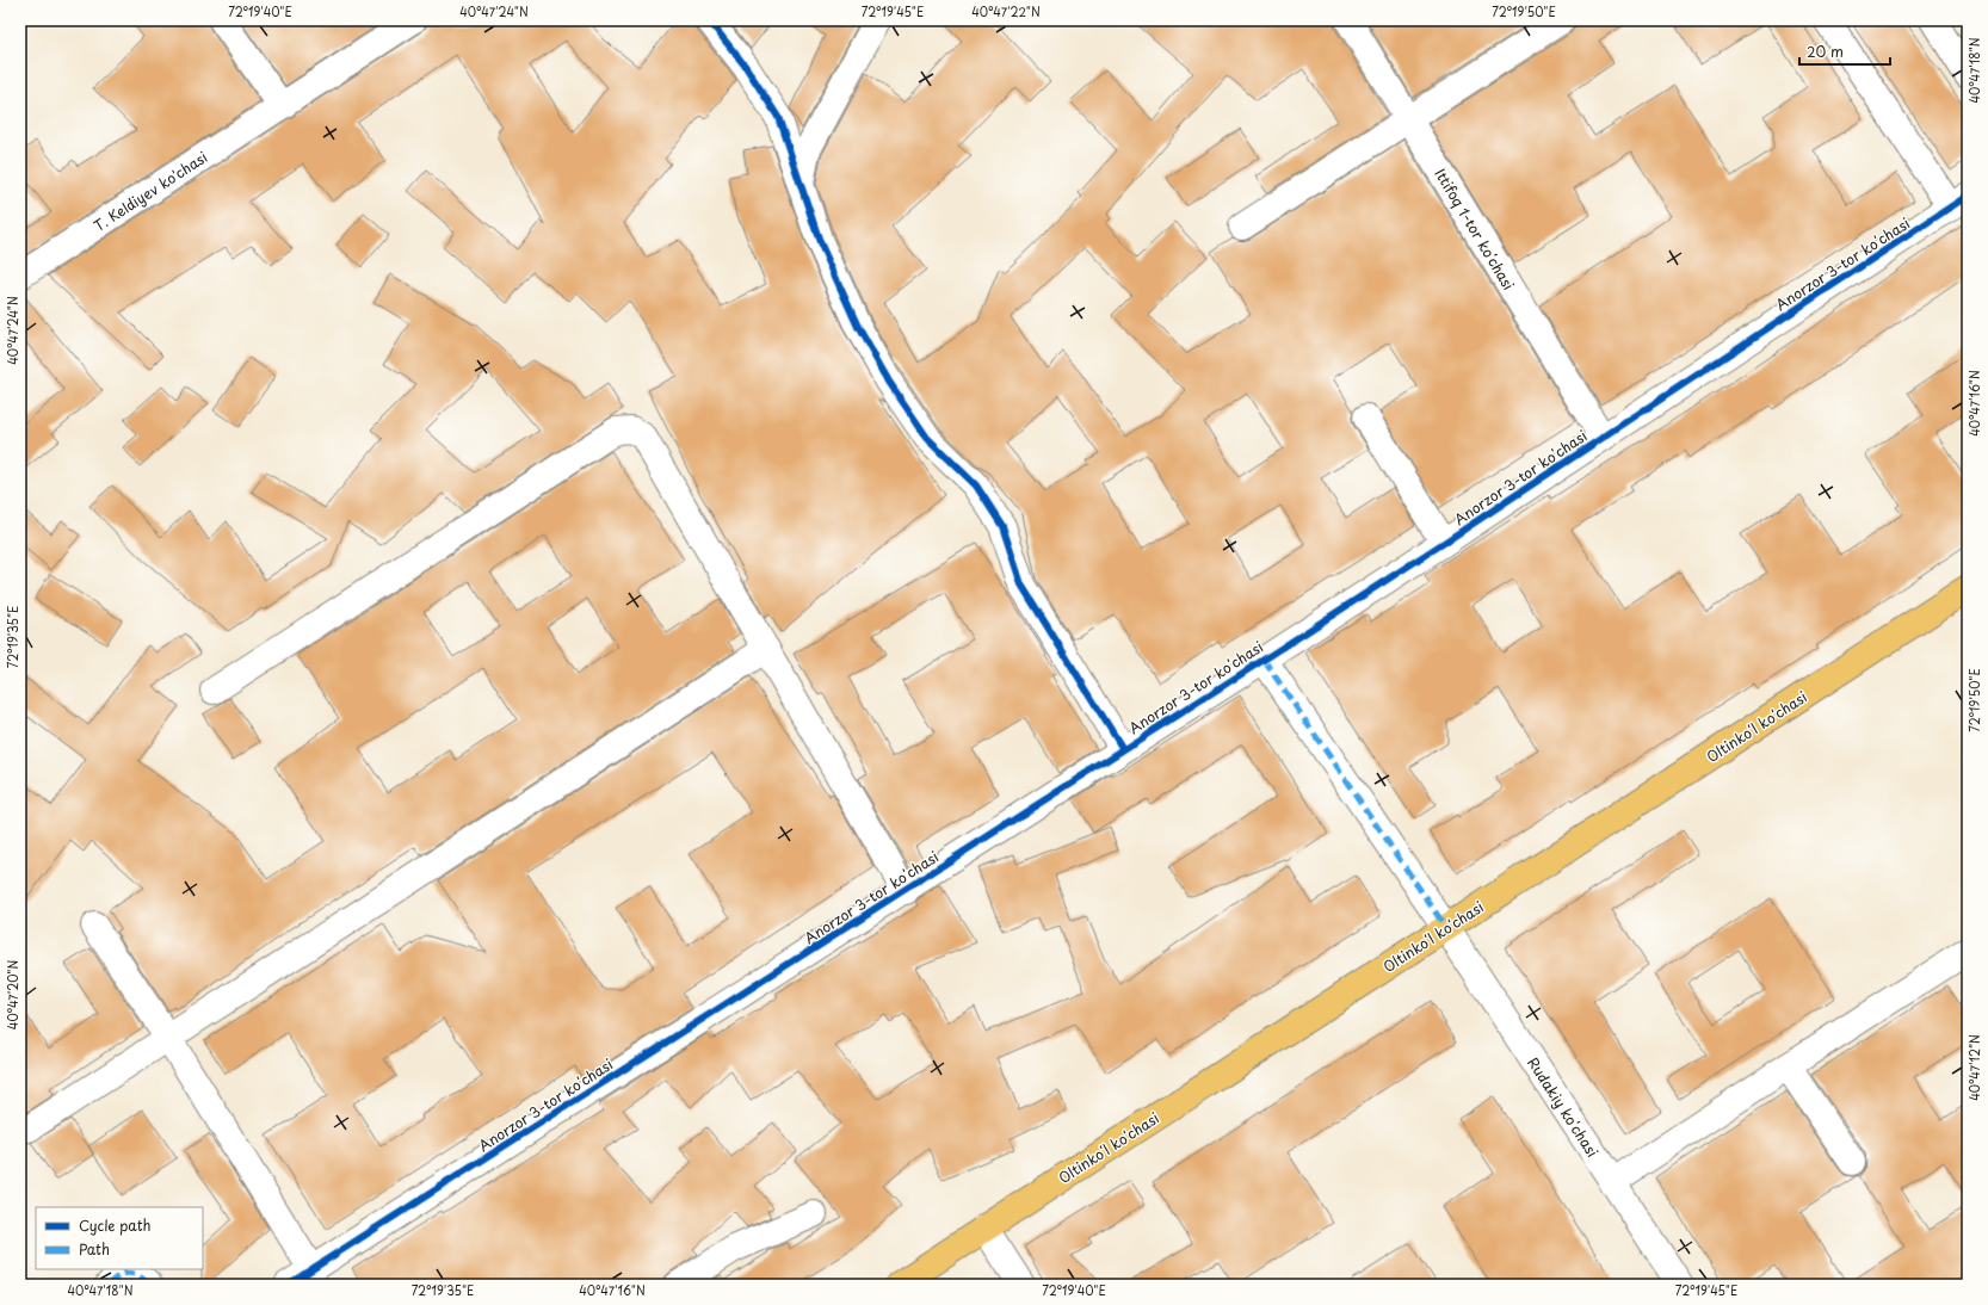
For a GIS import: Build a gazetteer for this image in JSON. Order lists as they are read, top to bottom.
{
  "streets": {
    "main road": ["Oltinkoʻl koʻchasi"],
    "street": [
      "T. Keldiyev ko'chasi",
      "Ittifoq 1-tor koʻchasi",
      "Anorzor 3-tor koʻchasi",
      "Rudakiy koʻchasi"
    ]
  },
  "crossings": [
    ["Ittifoq 1-tor koʻchasi", "Anorzor 3-tor koʻchasi"],
    ["Anorzor 3-tor koʻchasi", "Rudakiy koʻchasi"],
    ["Oltinkoʻl koʻchasi", "Rudakiy koʻchasi"]
  ],
  "legend": ["Cycle path", "Path"],
  "scale_bar": "20 m",
  "coordinates": [
    "72°19'40\"E",
    "40°47'24\"N",
    "72°19'45\"E",
    "40°47'22\"N",
    "72°19'50\"E",
    "40°47'18\"N",
    "40°47'16\"N",
    "72°19'35\"E",
    "40°47'20\"N",
    "40°47'12\"N"
  ]
}
